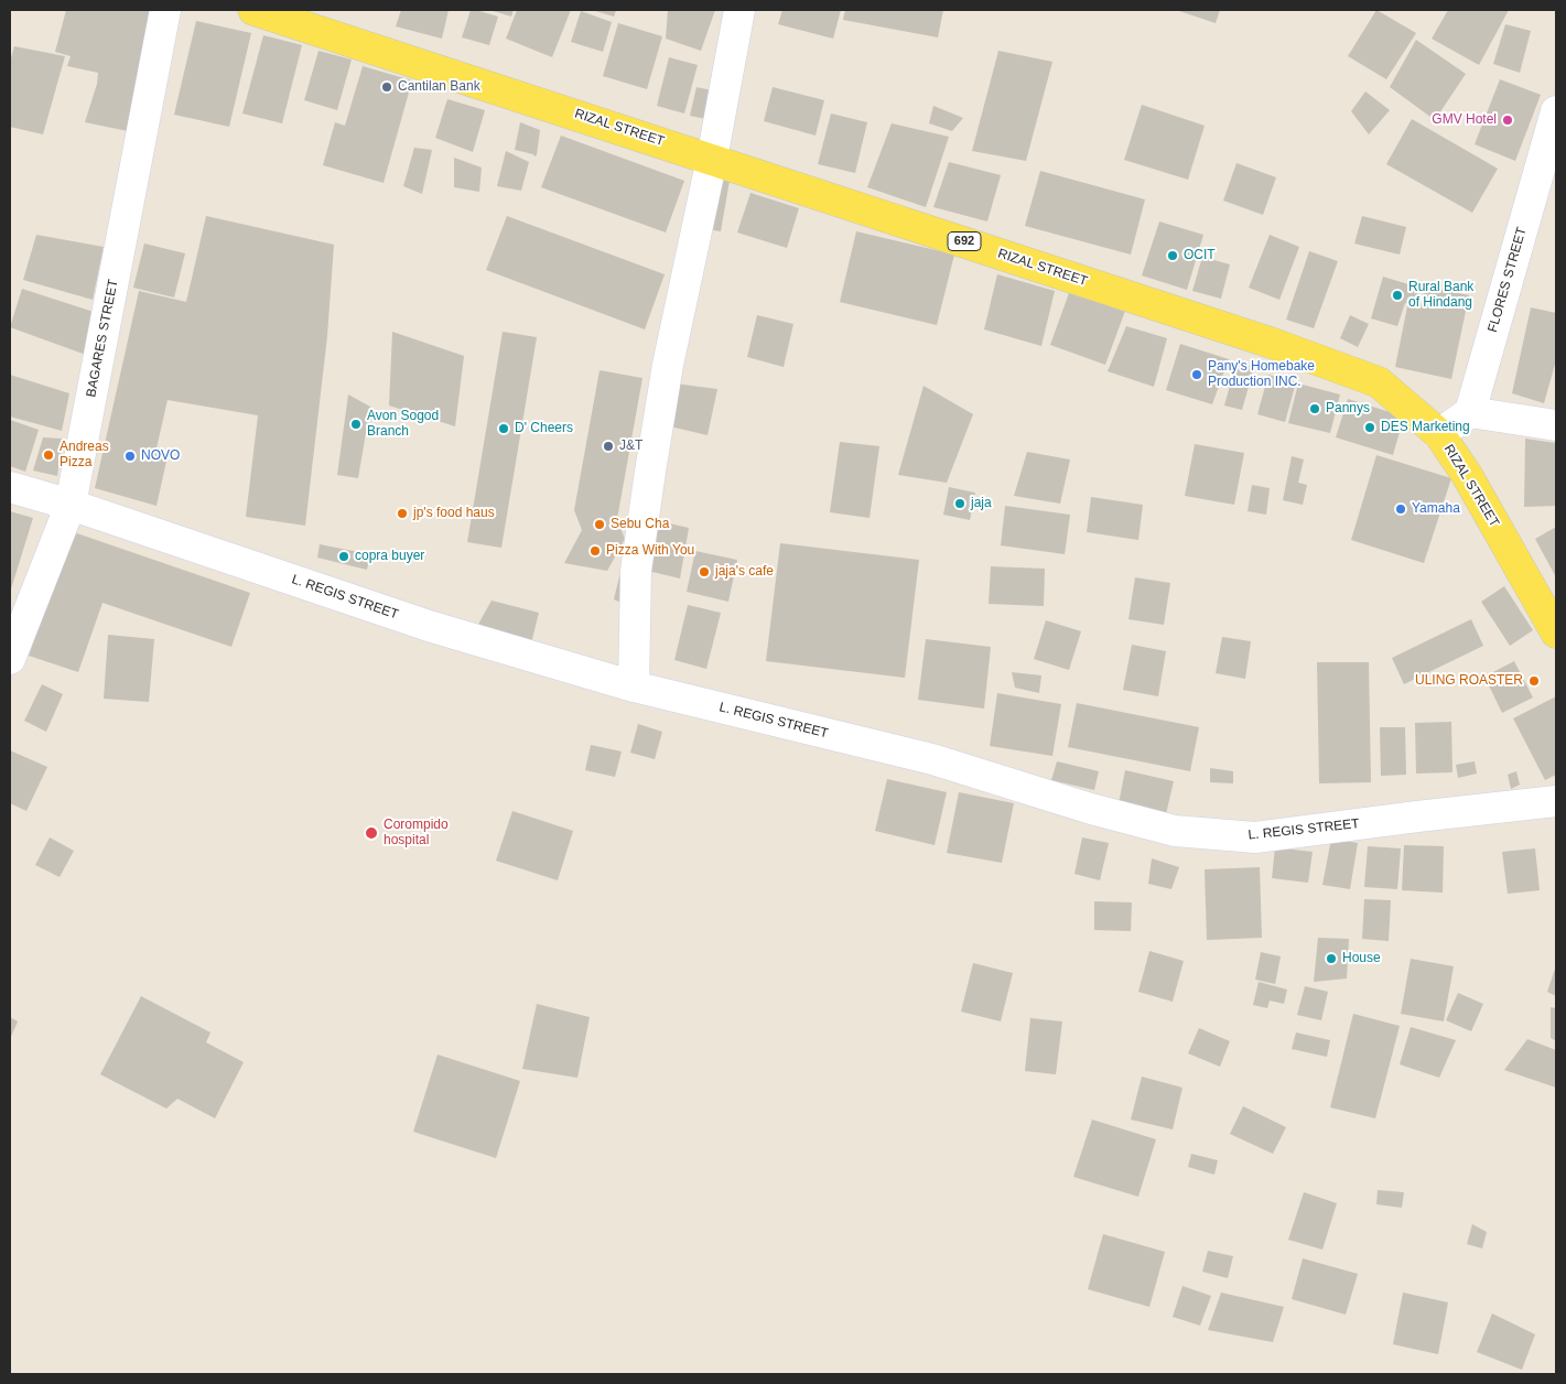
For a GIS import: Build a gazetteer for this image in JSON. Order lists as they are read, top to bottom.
{
  "streets": {
    "main road": ["RIZAL STREET", "692"],
    "street": ["FLORES STREET", "BAGARES STREET", "L. REGIS STREET"]
  },
  "crossings": [
    ["BAGARES STREET", "L. REGIS STREET"]
  ],
  "places": [
    "Cantilan Bank",
    "GMV Hotel",
    "OCIT",
    "Rural Bank of Hindang",
    "Pany's Homebake Production INC.",
    "Pannys",
    "Avon Sogod Branch",
    "DES Marketing",
    "D' Cheers",
    "J&T",
    "Andreas Pizza",
    "NOVO",
    "jaja",
    "Yamaha",
    "jp's food haus",
    "Sebu Cha",
    "Pizza With You",
    "copra buyer",
    "jaja's cafe",
    "ULING ROASTER",
    "Corompido hospital",
    "House"
  ]
}
